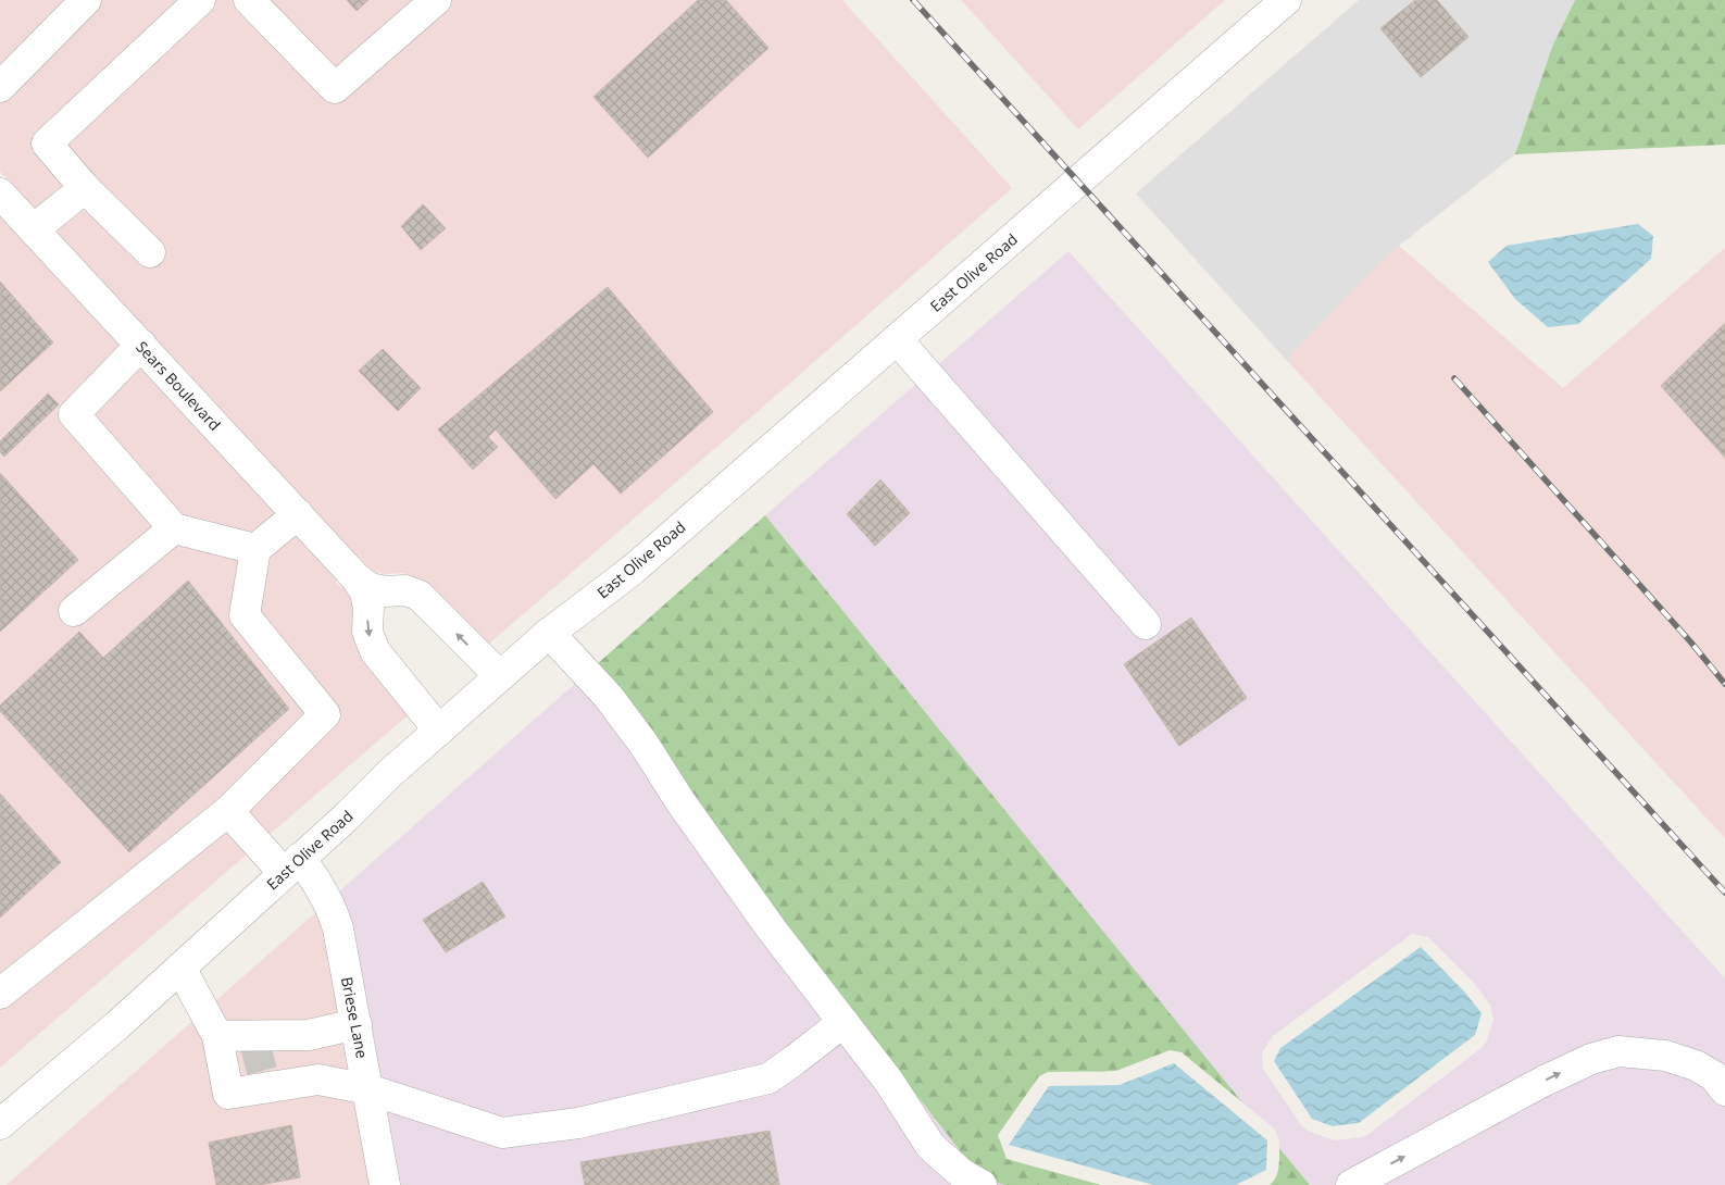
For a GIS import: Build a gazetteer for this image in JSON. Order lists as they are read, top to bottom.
{
  "streets": {
    "street": ["East Olive Road", "Sears Boulevard", "Briese Lane"]
  },
  "crossings": [
    ["East Olive Road", "Sears Boulevard"],
    ["East Olive Road", "Briese Lane"]
  ]
}
